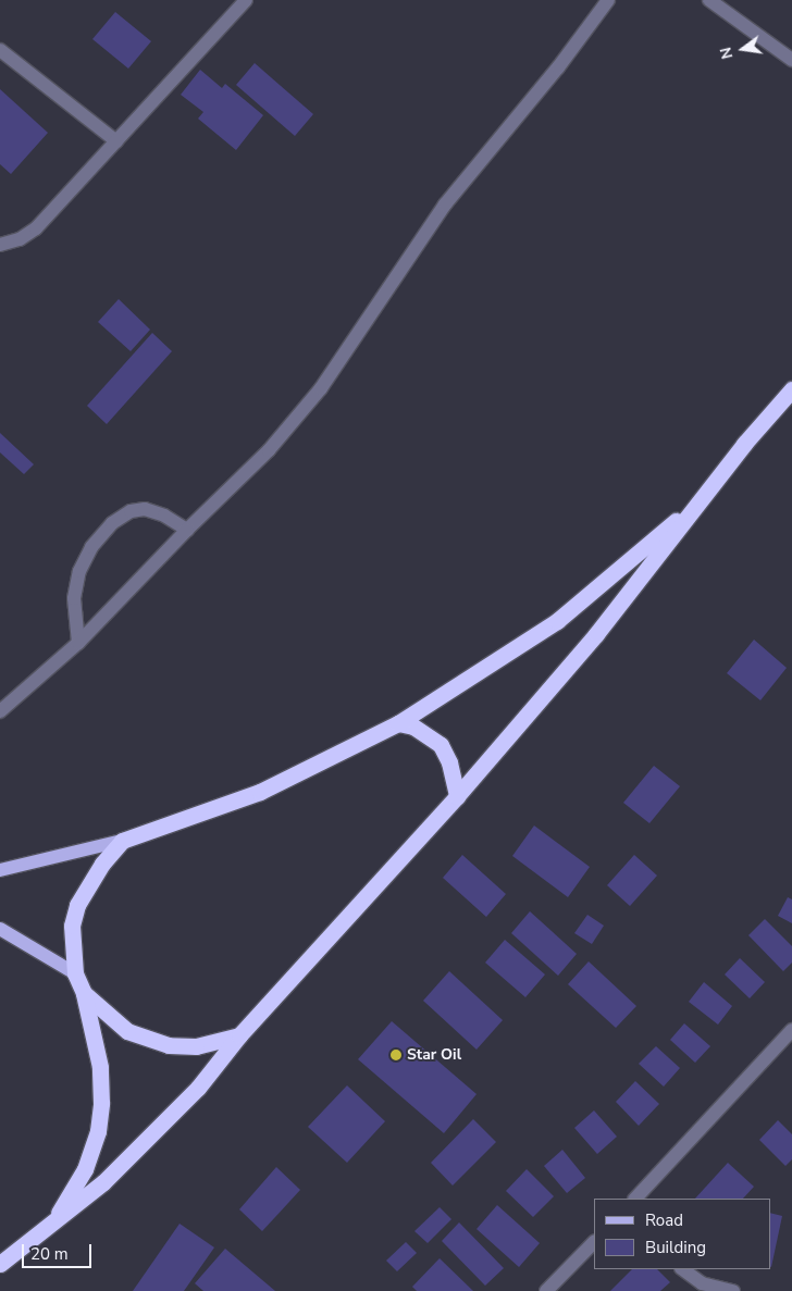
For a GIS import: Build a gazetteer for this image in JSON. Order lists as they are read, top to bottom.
{
  "places": ["Star Oil"],
  "legend": ["Road", "Building"],
  "scale_bar": "20 m",
  "north": "left"
}
